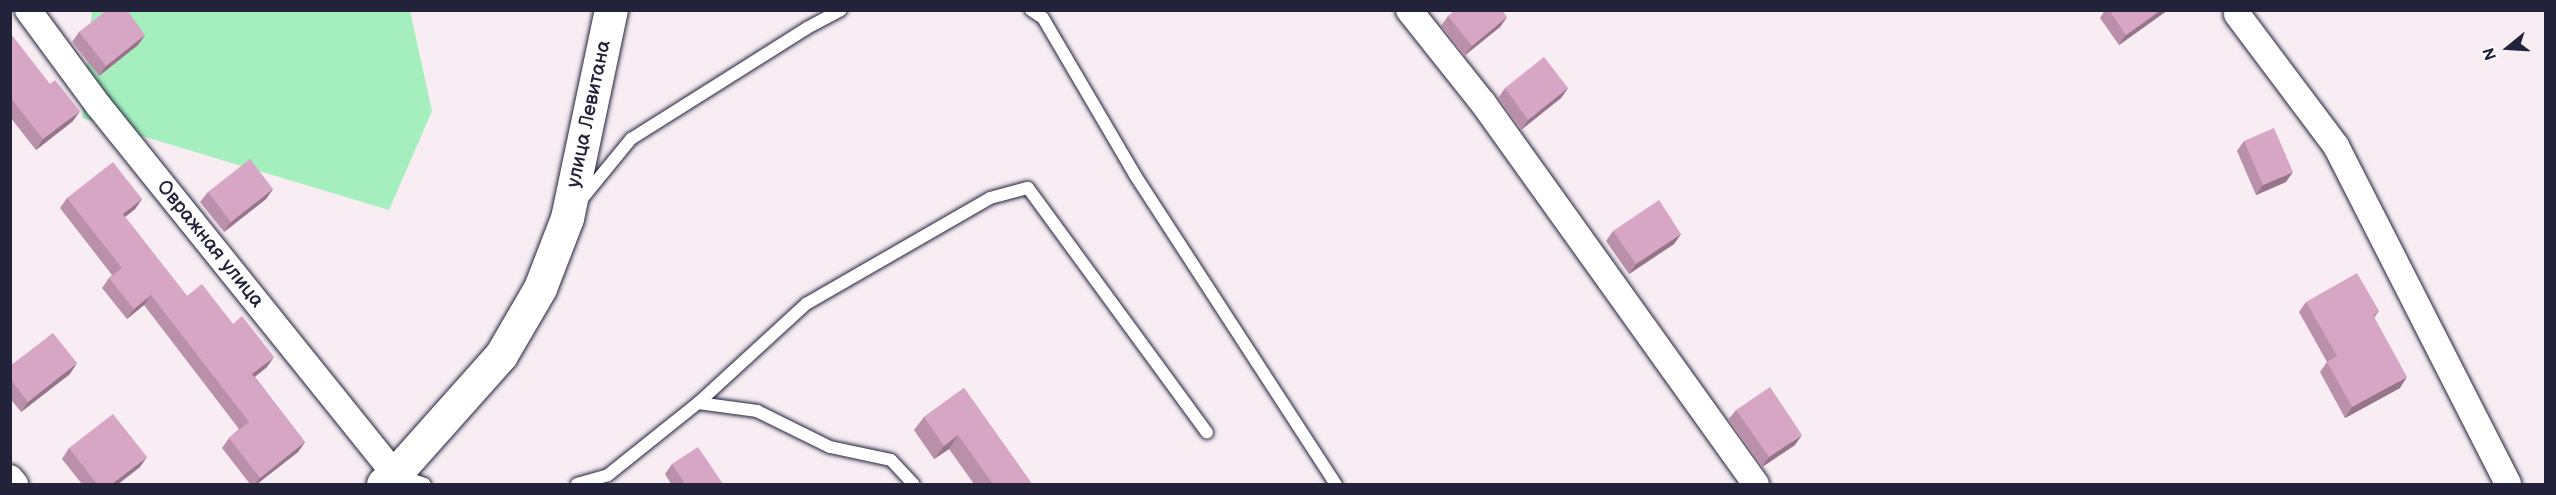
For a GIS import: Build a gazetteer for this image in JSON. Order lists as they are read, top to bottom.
{
  "streets": {
    "main road": ["улица Левитана"],
    "street": ["Овражная улица"]
  },
  "crossings": [
    ["улица Левитана", "Овражная улица"]
  ],
  "north": "left"
}
